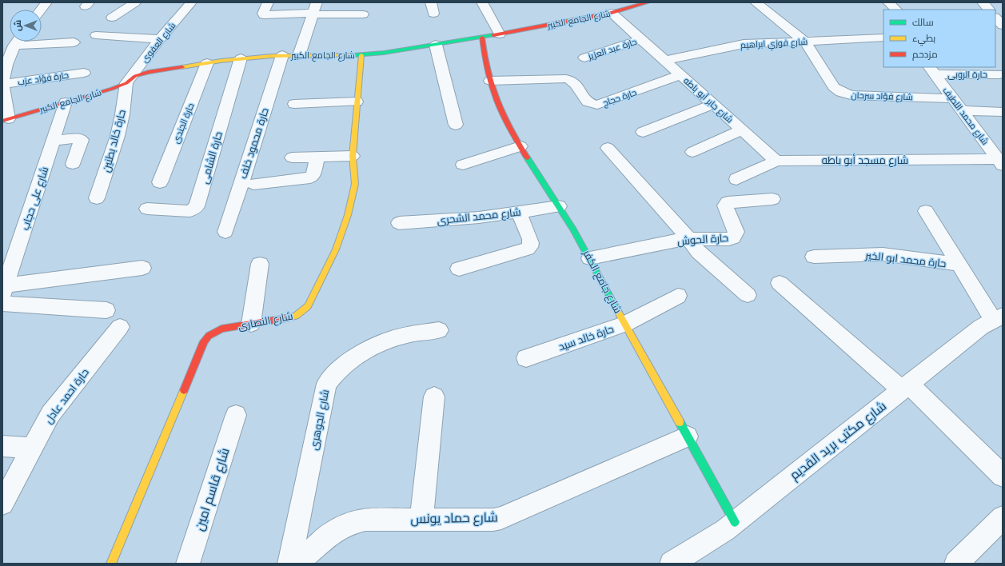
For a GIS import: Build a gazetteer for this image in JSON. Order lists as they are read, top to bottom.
{
  "streets": {
    "street": [
      "شارع الجامع الكبير",
      "شارع العفوى",
      "شارع فوزي ابراهيم",
      "حارة عبد العزيز",
      "حارة الروبى",
      "حارة فؤاد عزب",
      "شارع فؤاد سرحان",
      "حارة حجاج",
      "شارع جابر أبو باطه",
      "شارع محمد اللطيف",
      "حارة الجندى",
      "حارة خالد بطنين",
      "حارة محمود خلف",
      "حارة الشامى",
      "شارع مسجد أبو باطه",
      "شارع على حجاب",
      "شارع محمد الشحرى",
      "حارة الحوش",
      "حارة محمد ابو الخير",
      "شارع جامع الكفر",
      "شارع النصارى",
      "حارة خالد سيد",
      "حارة احمد عادل",
      "شارع الجوهرى",
      "شارع مكتب بريد القديم",
      "شارع قاسم امين",
      "شارع حماد يونس"
    ]
  },
  "crossings": [
    ["شارع الجامع الكبير", "شارع العفوى"],
    ["شارع الجامع الكبير", "شارع جابر أبو باطه"],
    ["شارع الجامع الكبير", "حارة الجندى"],
    ["شارع الجامع الكبير", "حارة خالد بطنين"],
    ["شارع الجامع الكبير", "حارة محمود خلف"],
    ["شارع الجامع الكبير", "حارة الشامى"],
    ["شارع الجامع الكبير", "شارع على حجاب"],
    ["شارع الجامع الكبير", "شارع جامع الكفر"],
    ["شارع الجامع الكبير", "شارع النصارى"],
    ["شارع العفوى", "حارة خالد بطنين"],
    ["شارع فوزي ابراهيم", "شارع فؤاد سرحان"],
    ["شارع فوزي ابراهيم", "شارع جابر أبو باطه"],
    ["حارة عبد العزيز", "شارع جابر أبو باطه"],
    ["حارة الروبى", "شارع محمد اللطيف"],
    ["شارع فؤاد سرحان", "شارع محمد اللطيف"],
    ["حارة حجاج", "شارع جابر أبو باطه"],
    ["حارة حجاج", "شارع جامع الكفر"],
    ["شارع جابر أبو باطه", "شارع مسجد أبو باطه"],
    ["شارع محمد اللطيف", "شارع مسجد أبو باطه"],
    ["شارع محمد الشحرى", "شارع جامع الكفر"],
    ["حارة الحوش", "شارع جامع الكفر"],
    ["شارع جامع الكفر", "حارة خالد سيد"],
    ["شارع جامع الكفر", "شارع مكتب بريد القديم"],
    ["شارع جامع الكفر", "شارع حماد يونس"]
  ],
  "legend": ["سالك", "بطيء", "مزدحم"],
  "north": "left"
}
